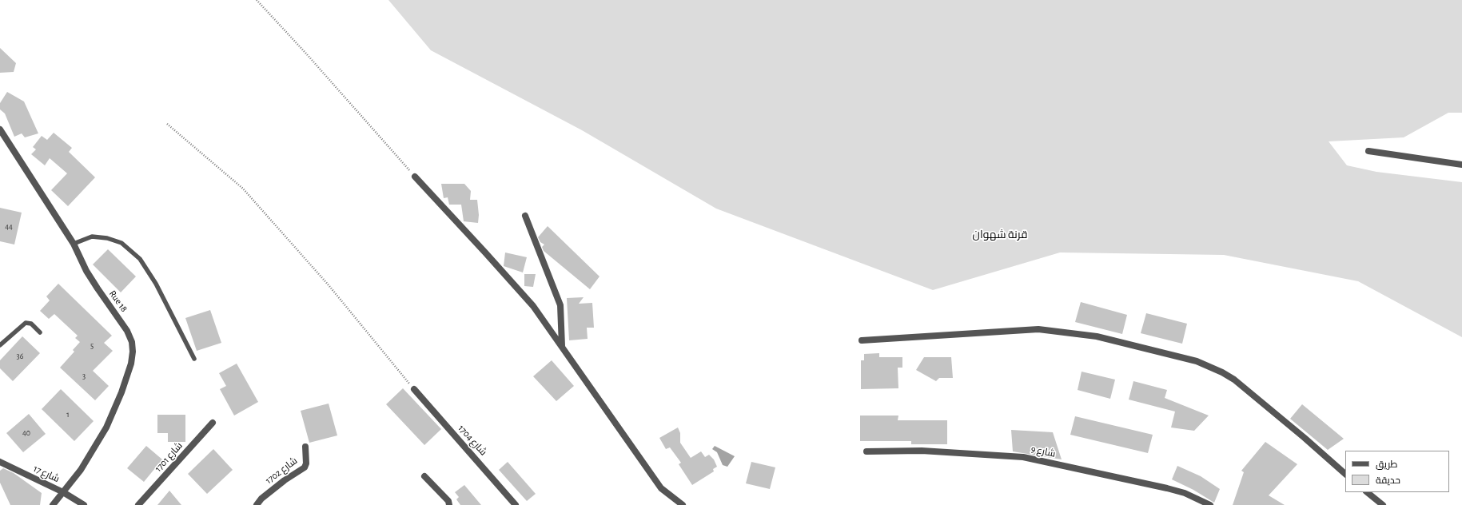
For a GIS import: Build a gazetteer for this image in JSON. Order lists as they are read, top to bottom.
{
  "streets": {
    "street": [
      "Rue 18",
      "شارع 1704",
      "شارع 9",
      "شارع 1701",
      "شارع 1702",
      "شارع 17"
    ]
  },
  "crossings": [
    ["Rue 18", "شارع 17"]
  ],
  "districts": ["قرنة شهوان"],
  "house_numbers": [
    "44",
    "5",
    "36",
    "3",
    "1",
    "40"
  ],
  "legend": ["طريق", "حديقة"]
}
